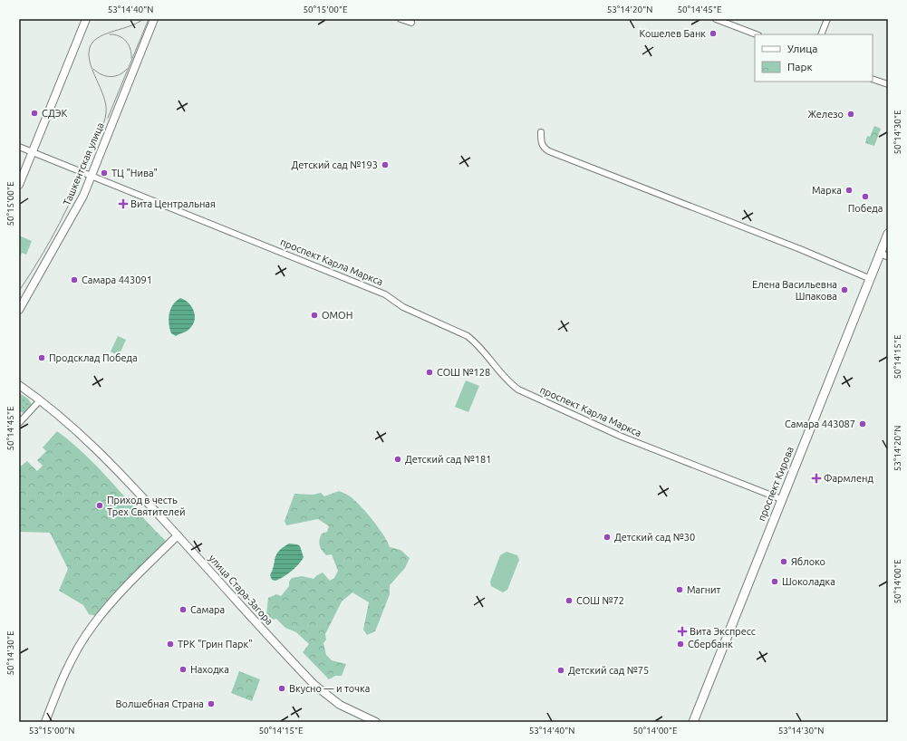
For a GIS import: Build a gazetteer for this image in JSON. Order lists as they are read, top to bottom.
{
  "streets": {
    "main road": ["Ташкентская улица", "проспект Кирова", "улица Стара-Загора"],
    "street": ["проспект Карла Маркса"]
  },
  "crossings": [
    ["Ташкентская улица", "проспект Карла Маркса"],
    ["проспект Карла Маркса", "проспект Кирова"]
  ],
  "places": {
    "other": [
      "Кошелев Банк",
      "СДЭК",
      "Железо",
      "Детский сад №193",
      "ТЦ \"Нива\"",
      "Марка",
      "Победа",
      "Самара 443091",
      "Елена Васильевна Шпакова",
      "ОМОН",
      "Продсклад Победа",
      "СОШ №128",
      "Самара 443087",
      "Детский сад №181",
      "Приход в честь Трех Святителей",
      "Детский сад №30",
      "Яблоко",
      "Шоколадка",
      "Магнит",
      "СОШ №72",
      "Самара",
      "ТРК \"Грин Парк\"",
      "Сбербанк",
      "Находка",
      "Детский сад №75",
      "Вкусно — и точка",
      "Волшебная Страна"
    ],
    "health": ["Вита Центральная", "Фармленд", "Вита Экспресс"]
  },
  "legend": ["Улица", "Парк"],
  "coordinates": [
    "53°14'40\"N",
    "50°15'00\"E",
    "53°14'20\"N",
    "50°14'45\"E",
    "50°14'30\"E",
    "50°14'15\"E",
    "50°14'00\"E",
    "53°15'00\"N",
    "53°14'30\"N"
  ]
}
